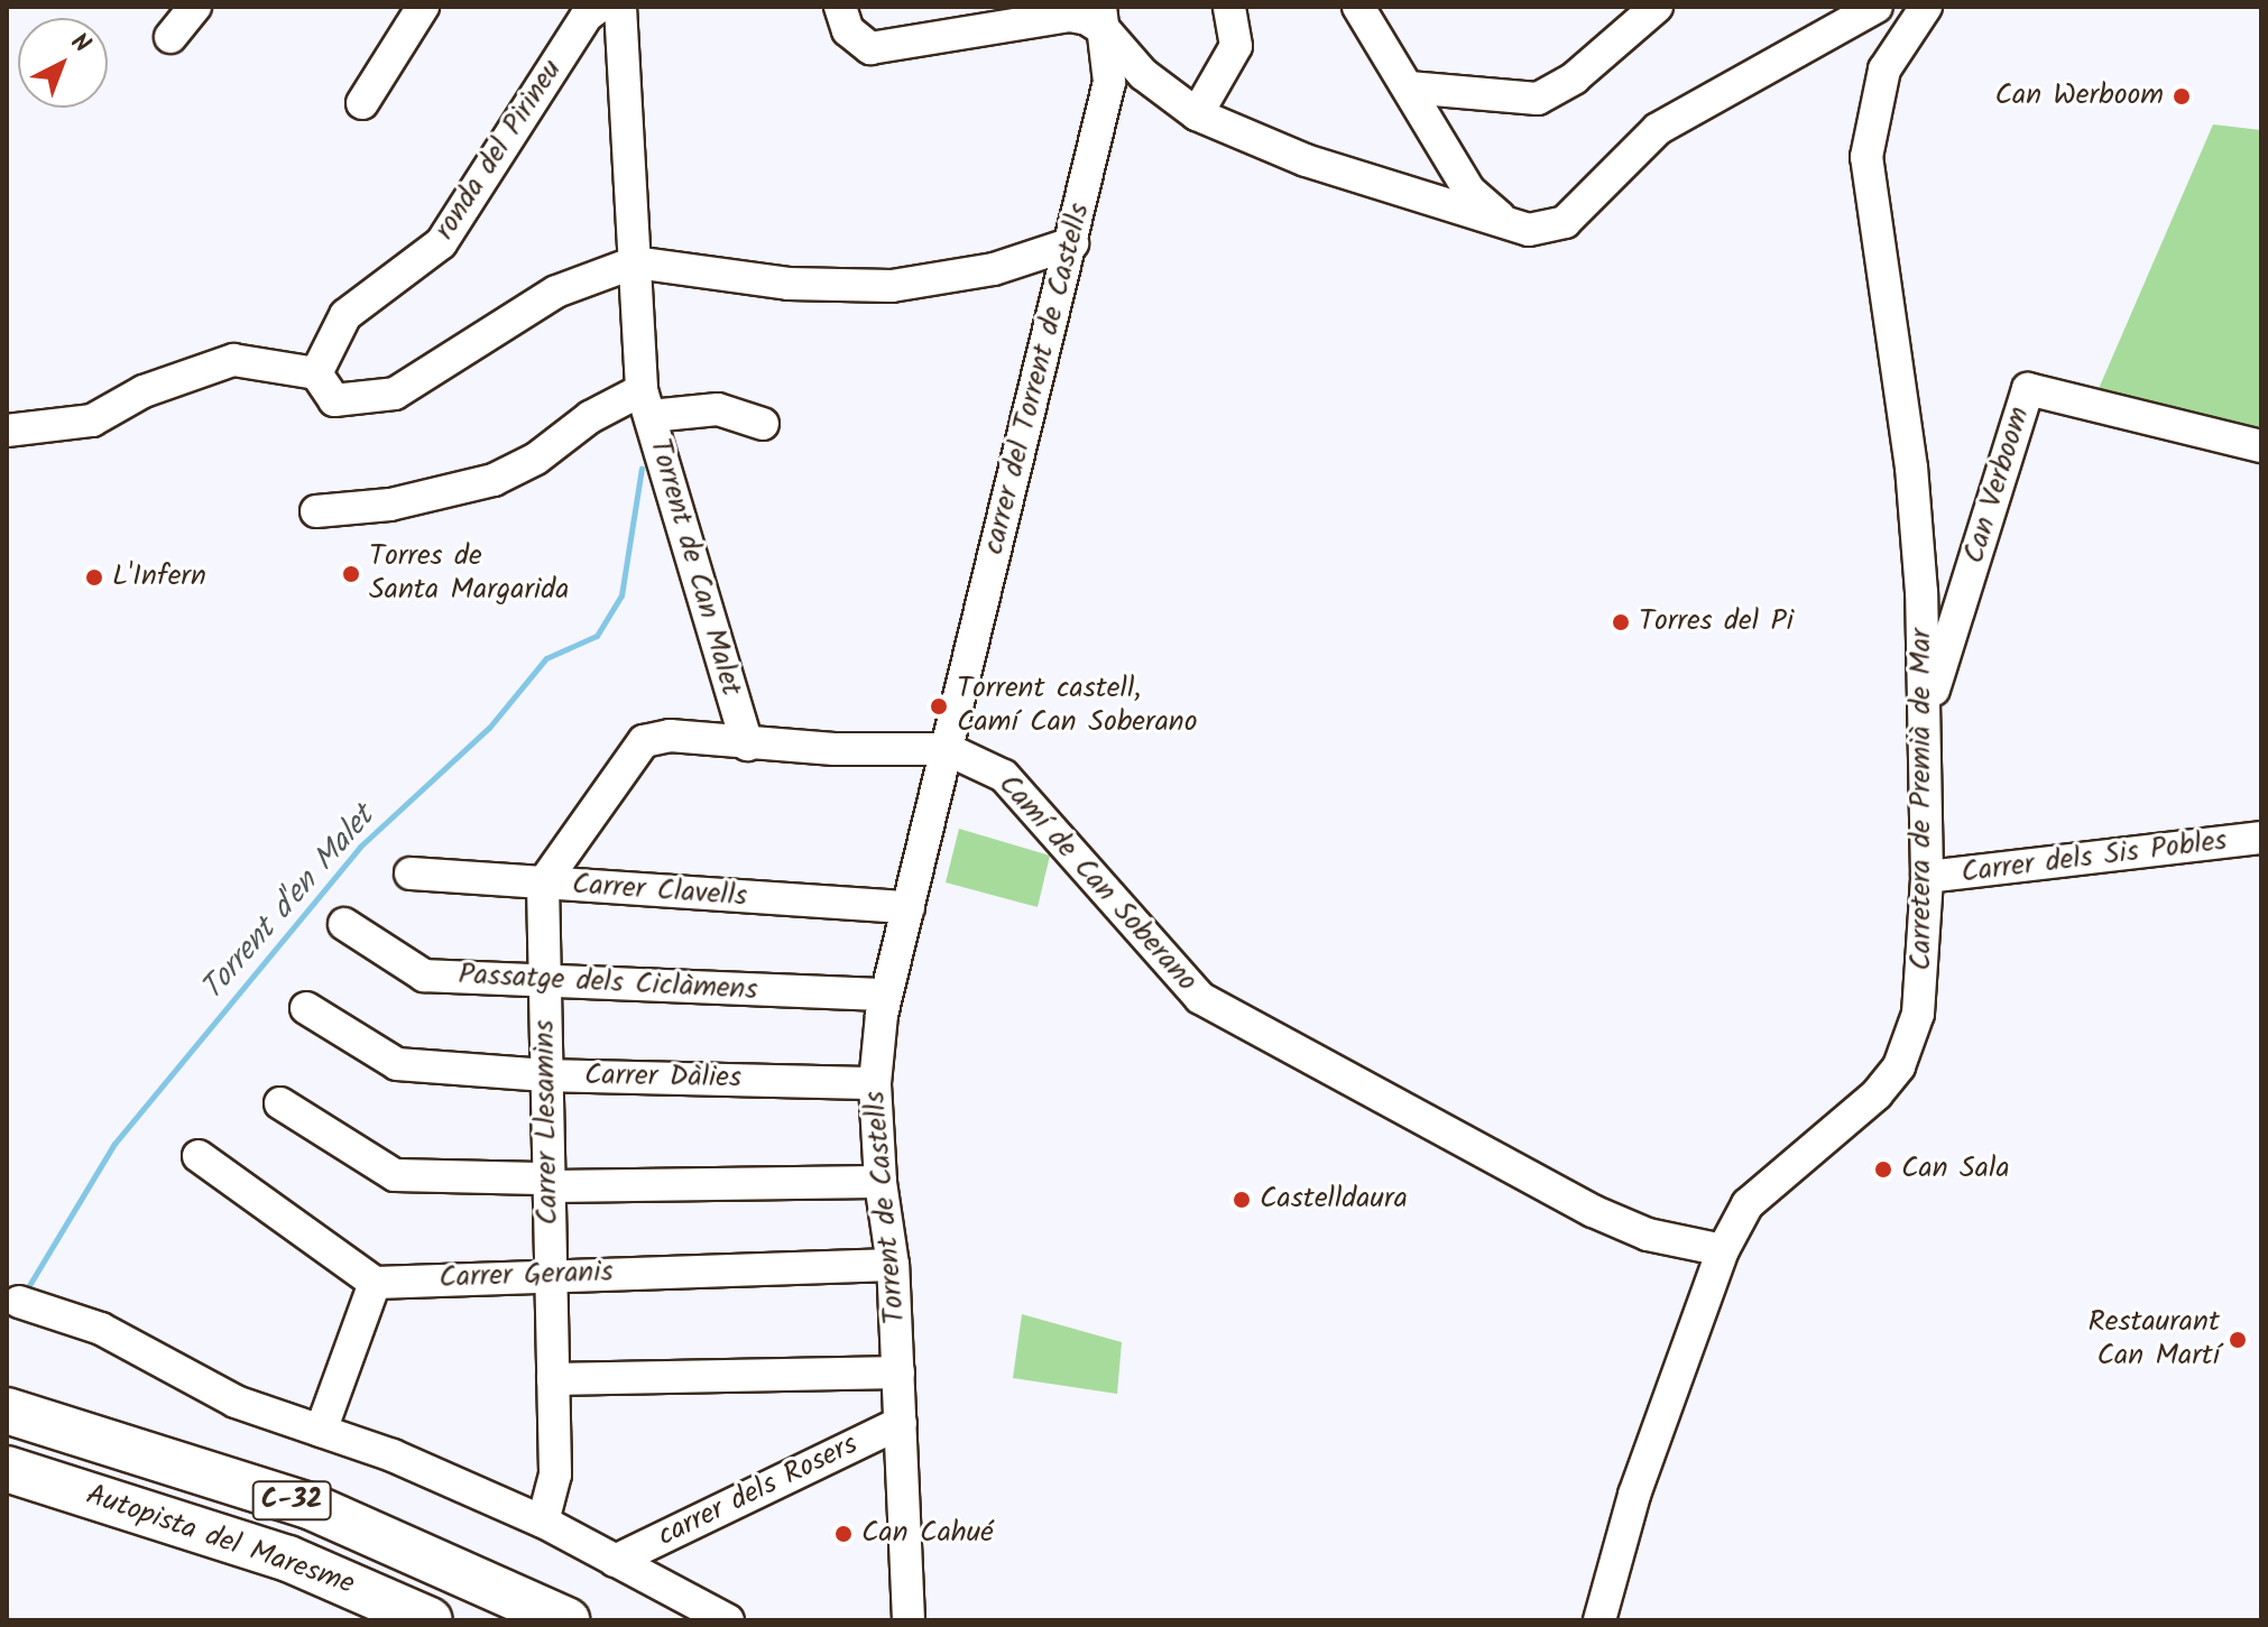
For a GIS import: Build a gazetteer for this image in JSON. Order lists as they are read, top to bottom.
{
  "streets": {
    "highway": ["C-32", "Autopista del Maresme"],
    "street": [
      "ronda del Pirineu",
      "carrer del Torrent de Castells",
      "Can Verboom",
      "Torrent de Can Malet",
      "Carretera de Premià de Mar",
      "Carrer dels Sis Pobles",
      "Camí de Can Soberano",
      "Carrer Clavells",
      "Passatge dels Ciclàmens",
      "Carrer Dàlies",
      "Carrer Llesamins",
      "Torrent de Castells",
      "Carrer Geranis",
      "carrer dels Rosers"
    ]
  },
  "crossings": [
    ["carrer del Torrent de Castells", "Camí de Can Soberano"],
    ["carrer del Torrent de Castells", "Torrent de Castells"],
    ["Can Verboom", "Carretera de Premià de Mar"],
    ["Torrent de Can Malet", "Camí de Can Soberano"],
    ["Carretera de Premià de Mar", "Carrer dels Sis Pobles"],
    ["Carretera de Premià de Mar", "Camí de Can Soberano"],
    ["Camí de Can Soberano", "Carrer Clavells"],
    ["Camí de Can Soberano", "Carrer Llesamins"],
    ["Camí de Can Soberano", "Torrent de Castells"],
    ["Carrer Clavells", "Carrer Llesamins"],
    ["Carrer Clavells", "Torrent de Castells"],
    ["Passatge dels Ciclàmens", "Carrer Llesamins"],
    ["Passatge dels Ciclàmens", "Torrent de Castells"],
    ["Carrer Dàlies", "Carrer Llesamins"],
    ["Carrer Dàlies", "Torrent de Castells"],
    ["Carrer Llesamins", "Carrer Geranis"],
    ["Torrent de Castells", "Carrer Geranis"],
    ["Torrent de Castells", "carrer dels Rosers"]
  ],
  "water": ["Torrent d'en Malet"],
  "places": [
    "Can Werboom",
    "Torres de Santa Margarida",
    "L'Infern",
    "Torres del Pi",
    "Torrent castell, Camí Can Soberano",
    "Can Sala",
    "Castelldaura",
    "Restaurant Can Martí",
    "Can Cahué"
  ],
  "north": "top right"
}
